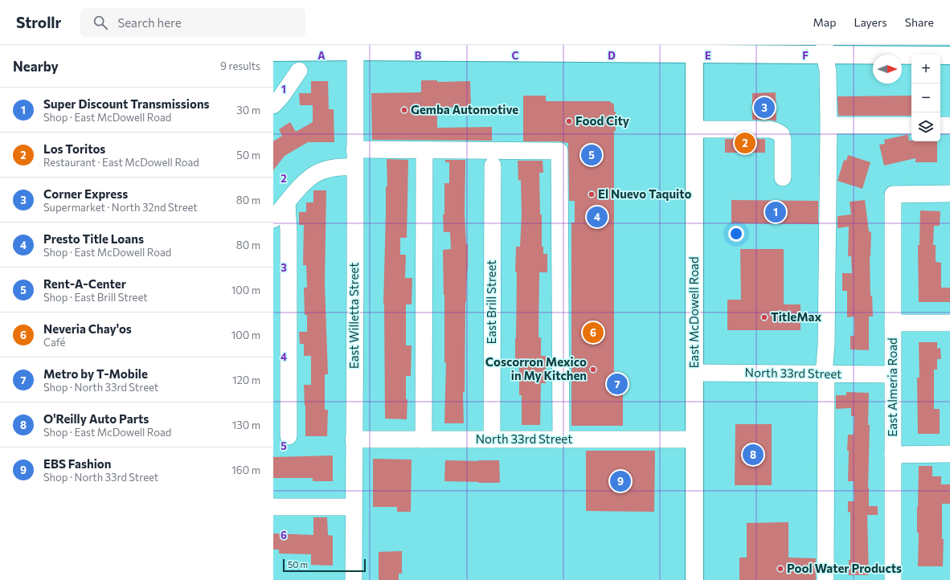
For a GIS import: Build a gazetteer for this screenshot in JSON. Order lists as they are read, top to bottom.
{
  "streets": {
    "main road": ["East McDowell Road"],
    "street": [
      "East Brill Street",
      "East Willetta Street",
      "North 33rd Street",
      "East Almeria Road"
    ]
  },
  "crossings": [
    ["East Brill Street", "North 33rd Street"],
    ["East McDowell Road", "North 33rd Street"],
    ["East Willetta Street", "North 33rd Street"],
    ["North 33rd Street", "East Almeria Road"]
  ],
  "places": [
    "Gemba Automotive",
    "Food City",
    "El Nuevo Taquito",
    "TitleMax",
    "Coscorron Mexico in My Kitchen",
    "Pool Water Products"
  ],
  "scale_bar": "50 m",
  "north": "right",
  "page": {
    "header": "Strollr",
    "search": "Search here",
    "nav": ["Map", "Layers", "Share"],
    "heading": ["Nearby", "9 results"],
    "map_buttons": ["+", "−"],
    "list": [
      {
        "mark": "1",
        "name": "Super Discount Transmissions",
        "note": "Shop · East McDowell Road",
        "value": "30 m"
      },
      {
        "mark": "2",
        "name": "Los Toritos",
        "note": "Restaurant · East McDowell Road",
        "value": "50 m"
      },
      {
        "mark": "3",
        "name": "Corner Express",
        "note": "Supermarket · North 32nd Street",
        "value": "80 m"
      },
      {
        "mark": "4",
        "name": "Presto Title Loans",
        "note": "Shop · East McDowell Road",
        "value": "80 m"
      },
      {
        "mark": "5",
        "name": "Rent-A-Center",
        "note": "Shop · East Brill Street",
        "value": "100 m"
      },
      {
        "mark": "6",
        "name": "Neveria Chay'os",
        "note": "Café",
        "value": "100 m"
      },
      {
        "mark": "7",
        "name": "Metro by T-Mobile",
        "note": "Shop · North 33rd Street",
        "value": "120 m"
      },
      {
        "mark": "8",
        "name": "O'Reilly Auto Parts",
        "note": "Shop · East McDowell Road",
        "value": "130 m"
      },
      {
        "mark": "9",
        "name": "EBS Fashion",
        "note": "Shop · North 33rd Street",
        "value": "160 m"
      }
    ],
    "pins": [
      "3",
      "2",
      "5",
      "1",
      "4",
      "6",
      "7",
      "8",
      "9"
    ],
    "scale": "50 m"
  },
  "grid": {
    "columns": [
      "A",
      "B",
      "C",
      "D",
      "E",
      "F"
    ],
    "rows": [
      "1",
      "2",
      "3",
      "4",
      "5",
      "6"
    ]
  }
}
